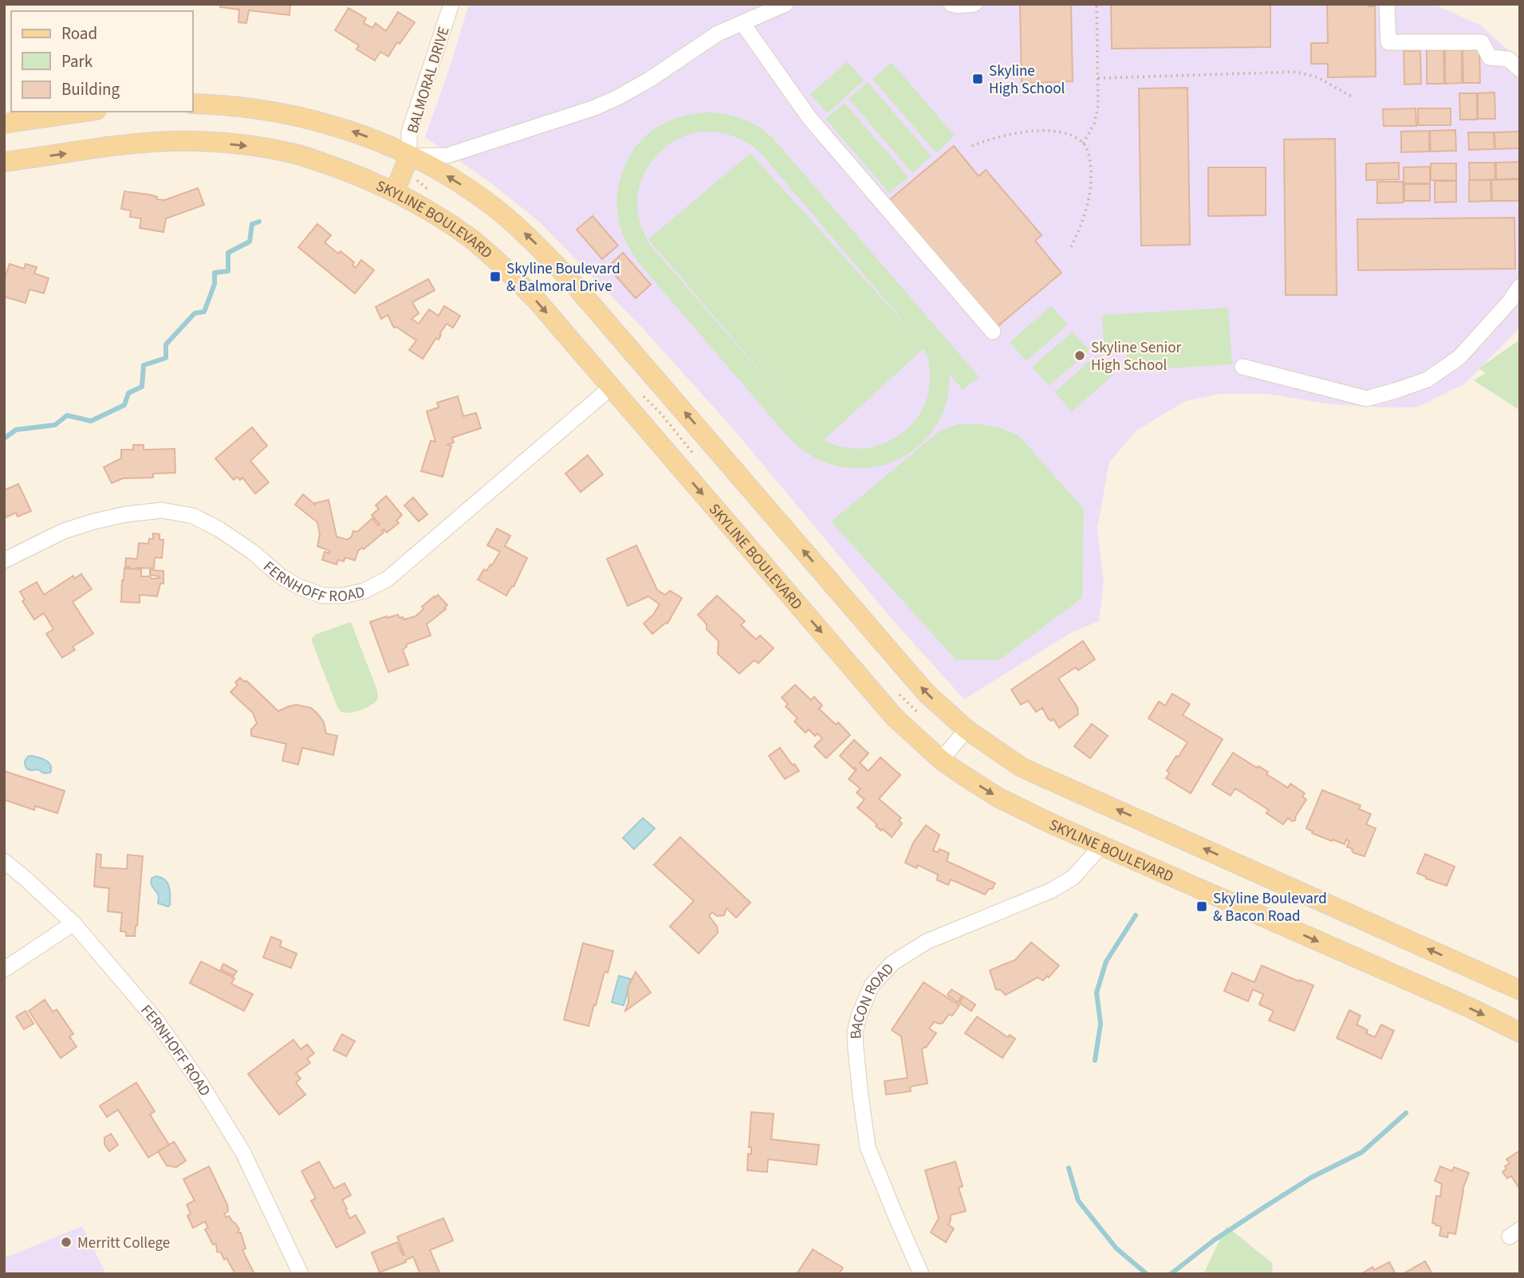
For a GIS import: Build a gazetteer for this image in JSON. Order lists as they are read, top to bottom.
{
  "streets": {
    "main road": ["SKYLINE BOULEVARD"],
    "street": ["BALMORAL DRIVE", "FERNHOFF ROAD", "BACON ROAD"]
  },
  "crossings": [
    ["SKYLINE BOULEVARD", "FERNHOFF ROAD"],
    ["SKYLINE BOULEVARD", "BACON ROAD"]
  ],
  "places": {
    "transit": ["Skyline High School", "Skyline Boulevard & Balmoral Drive", "Skyline Boulevard & Bacon Road"],
    "other": ["Skyline Senior High School", "Merritt College"]
  },
  "legend": ["Road", "Park", "Building"]
}
